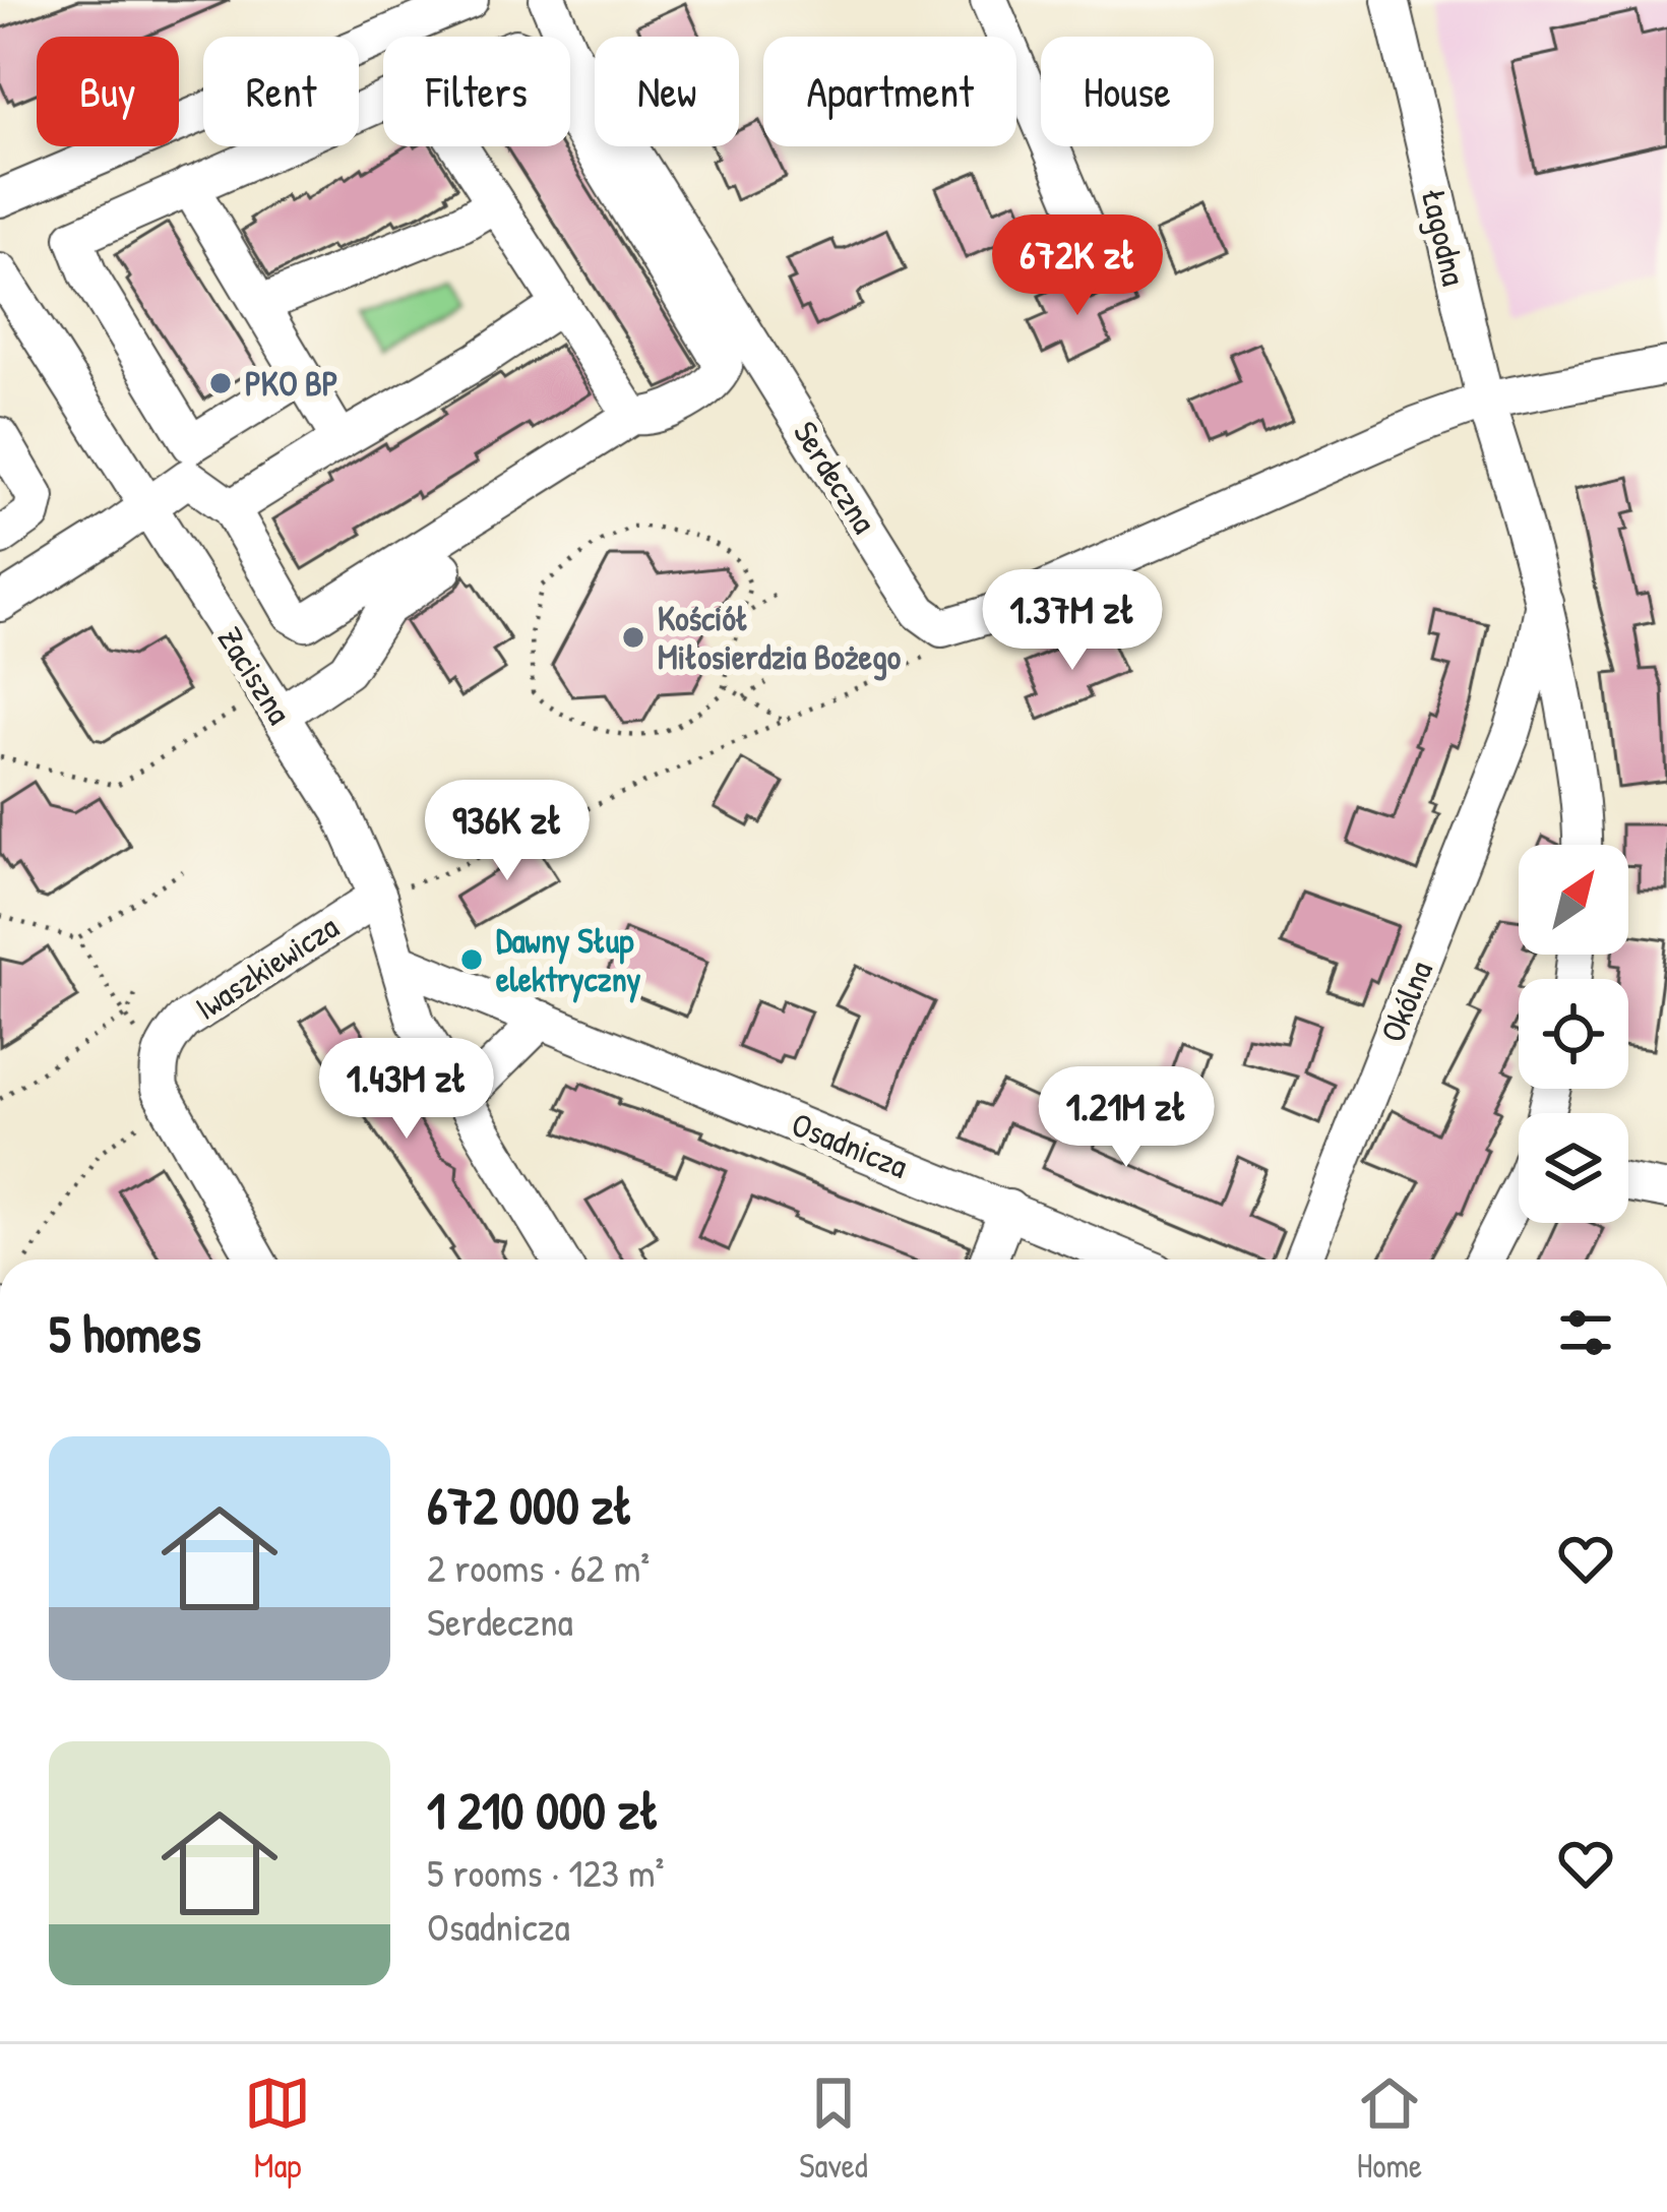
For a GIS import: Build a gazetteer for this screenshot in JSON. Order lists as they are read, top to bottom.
{
  "streets": {
    "street": [
      "Łagodna",
      "Serdeczna",
      "Zaciszna",
      "Iwaszkiewicza",
      "Okólna",
      "Osadnicza"
    ]
  },
  "crossings": [
    ["Łagodna", "Serdeczna"],
    ["Łagodna", "Okólna"],
    ["Serdeczna", "Okólna"],
    ["Zaciszna", "Iwaszkiewicza"]
  ],
  "places": ["PKO BP", "Kościół Miłosierdzia Bożego", "Dawny Słup elektryczny"],
  "north": "top right",
  "page": {
    "chip": [
      "Buy",
      "Rent",
      "Filters",
      "New",
      "Apartment",
      "House"
    ],
    "price": [
      "672K zł",
      "1.37M zł",
      "936K zł",
      "1.43M zł",
      "1.21M zł"
    ],
    "heading": "5 homes",
    "list": [
      {
        "name": "672 000 zł",
        "note": "2 rooms · 62 m² · Serdeczna"
      },
      {
        "name": "1 210 000 zł",
        "note": "5 rooms · 123 m² · Osadnicza"
      }
    ],
    "tabs": ["Map", "Saved", "Home"]
  }
}
